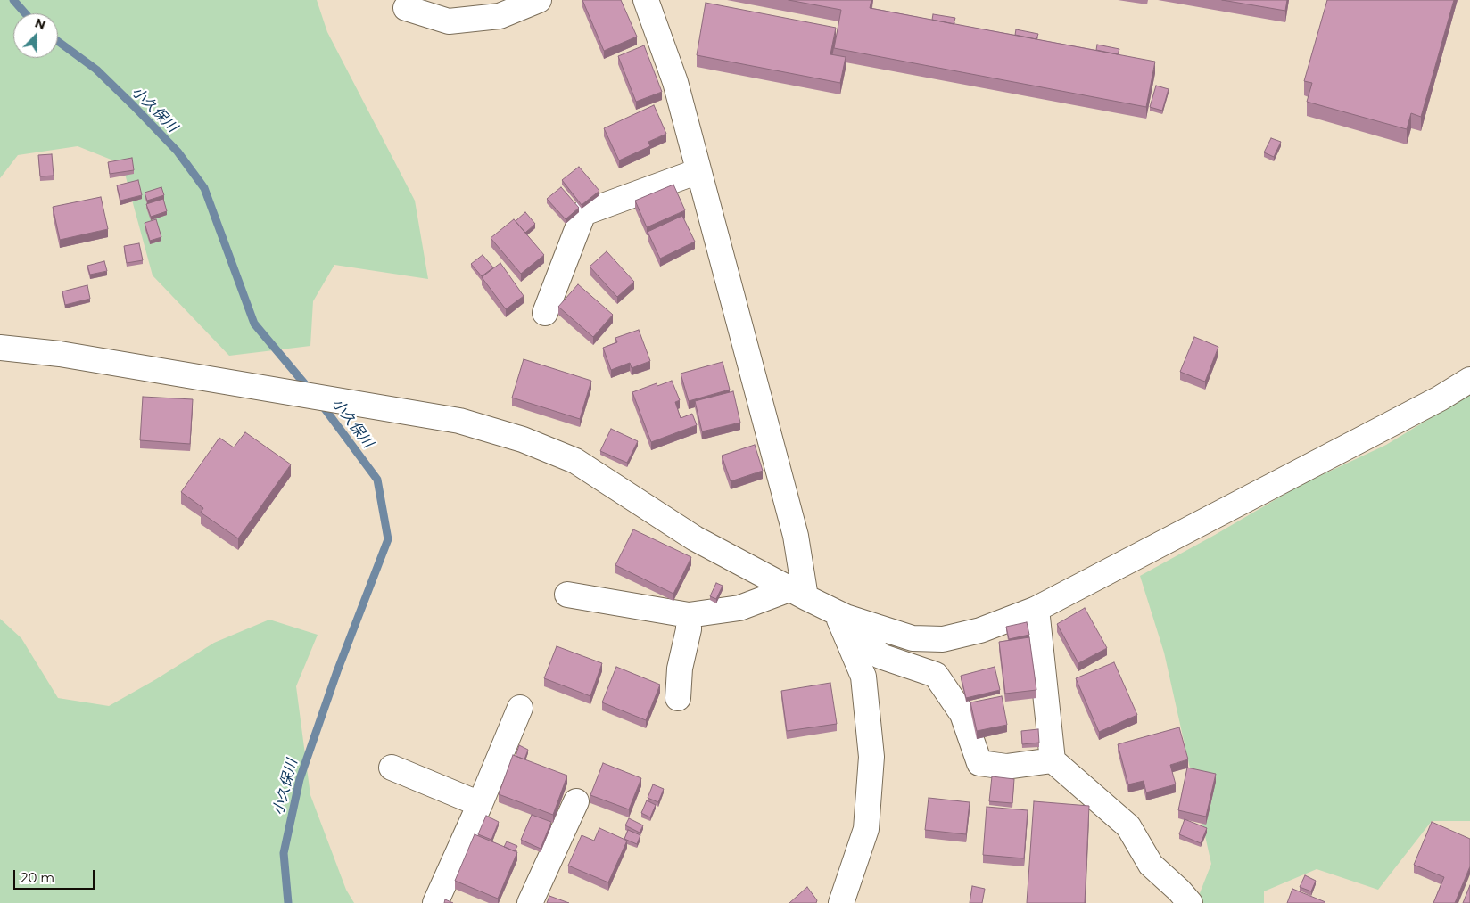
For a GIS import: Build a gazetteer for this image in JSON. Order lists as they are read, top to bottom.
{
  "water": ["小久保川"],
  "scale_bar": "20 m",
  "north": "top"
}
